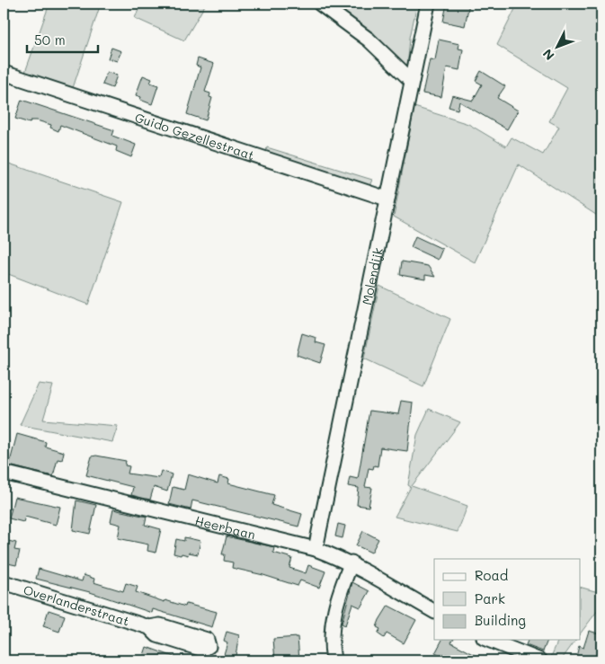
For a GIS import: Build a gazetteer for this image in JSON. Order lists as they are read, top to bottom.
{
  "streets": {
    "street": [
      "Guido Gezellestraat",
      "Molendijk",
      "Heerbaan",
      "Overlanderstraat"
    ]
  },
  "crossings": [
    ["Guido Gezellestraat", "Molendijk"],
    ["Molendijk", "Heerbaan"]
  ],
  "legend": ["Road", "Park", "Building"],
  "scale_bar": "50 m",
  "north": "bottom left"
}
